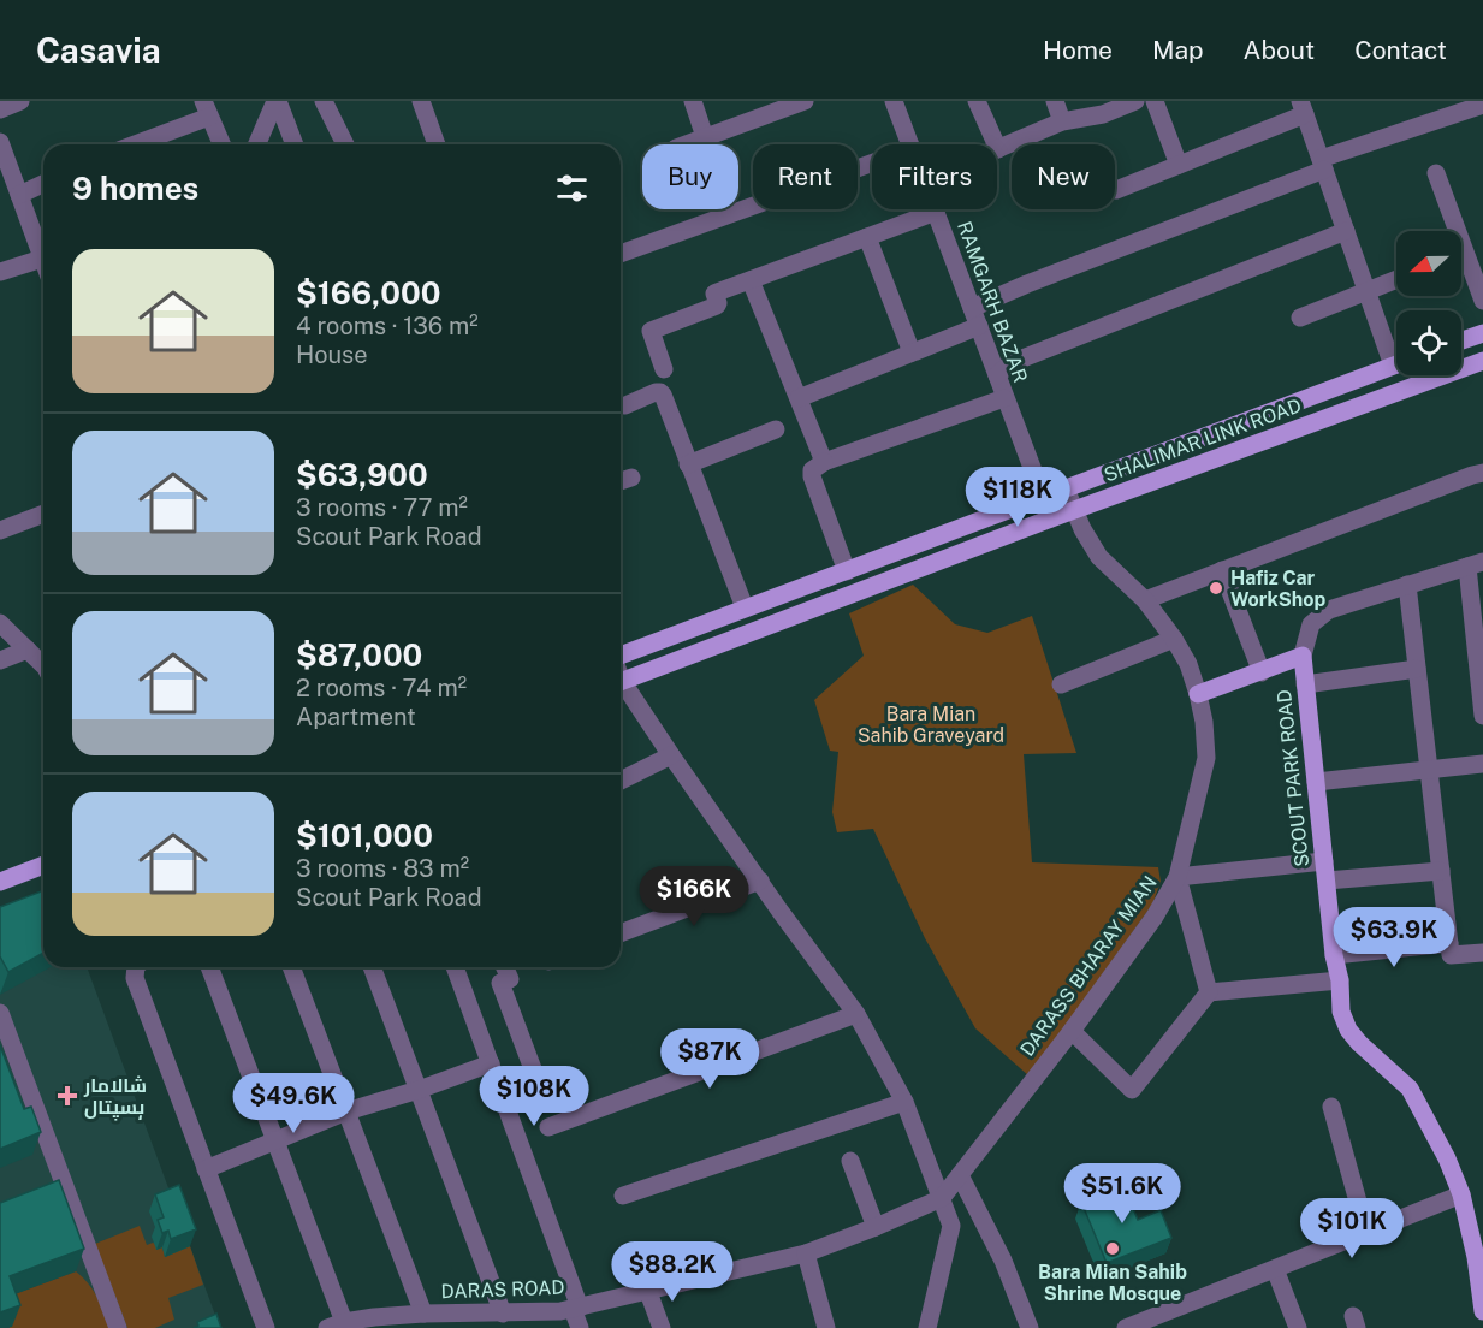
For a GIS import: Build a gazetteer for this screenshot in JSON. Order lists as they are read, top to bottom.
{
  "streets": {
    "main road": ["SHALIMAR LINK ROAD", "SCOUT PARK ROAD"],
    "street": ["RAMGARH BAZAR", "DARASS BHARAY MIAN", "DARAS ROAD"]
  },
  "crossings": [
    ["RAMGARH BAZAR", "SHALIMAR LINK ROAD"],
    ["SHALIMAR LINK ROAD", "DARASS BHARAY MIAN"],
    ["SCOUT PARK ROAD", "DARASS BHARAY MIAN"],
    ["DARASS BHARAY MIAN", "DARAS ROAD"]
  ],
  "parks": ["Bara Mian Sahib Graveyard"],
  "places": {
    "other": ["Hafiz Car WorkShop", "Bara Mian Sahib Shrine Mosque"],
    "health": ["شالامار ہسپتال"]
  },
  "north": "left",
  "page": {
    "header": "Casavia",
    "nav": [
      "Home",
      "Map",
      "About",
      "Contact"
    ],
    "chip": [
      "Buy",
      "Rent",
      "Filters",
      "New"
    ],
    "heading": "9 homes",
    "list": [
      {
        "name": "$166,000",
        "note": "4 rooms · 136 m² · House"
      },
      {
        "name": "$63,900",
        "note": "3 rooms · 77 m² · Scout Park Road"
      },
      {
        "name": "$87,000",
        "note": "2 rooms · 74 m² · Apartment"
      },
      {
        "name": "$101,000",
        "note": "3 rooms · 83 m² · Scout Park Road"
      }
    ],
    "price": [
      "$118K",
      "$166K",
      "$63.9K",
      "$87K",
      "$108K",
      "$49.6K",
      "$51.6K",
      "$101K",
      "$88.2K"
    ]
  }
}
